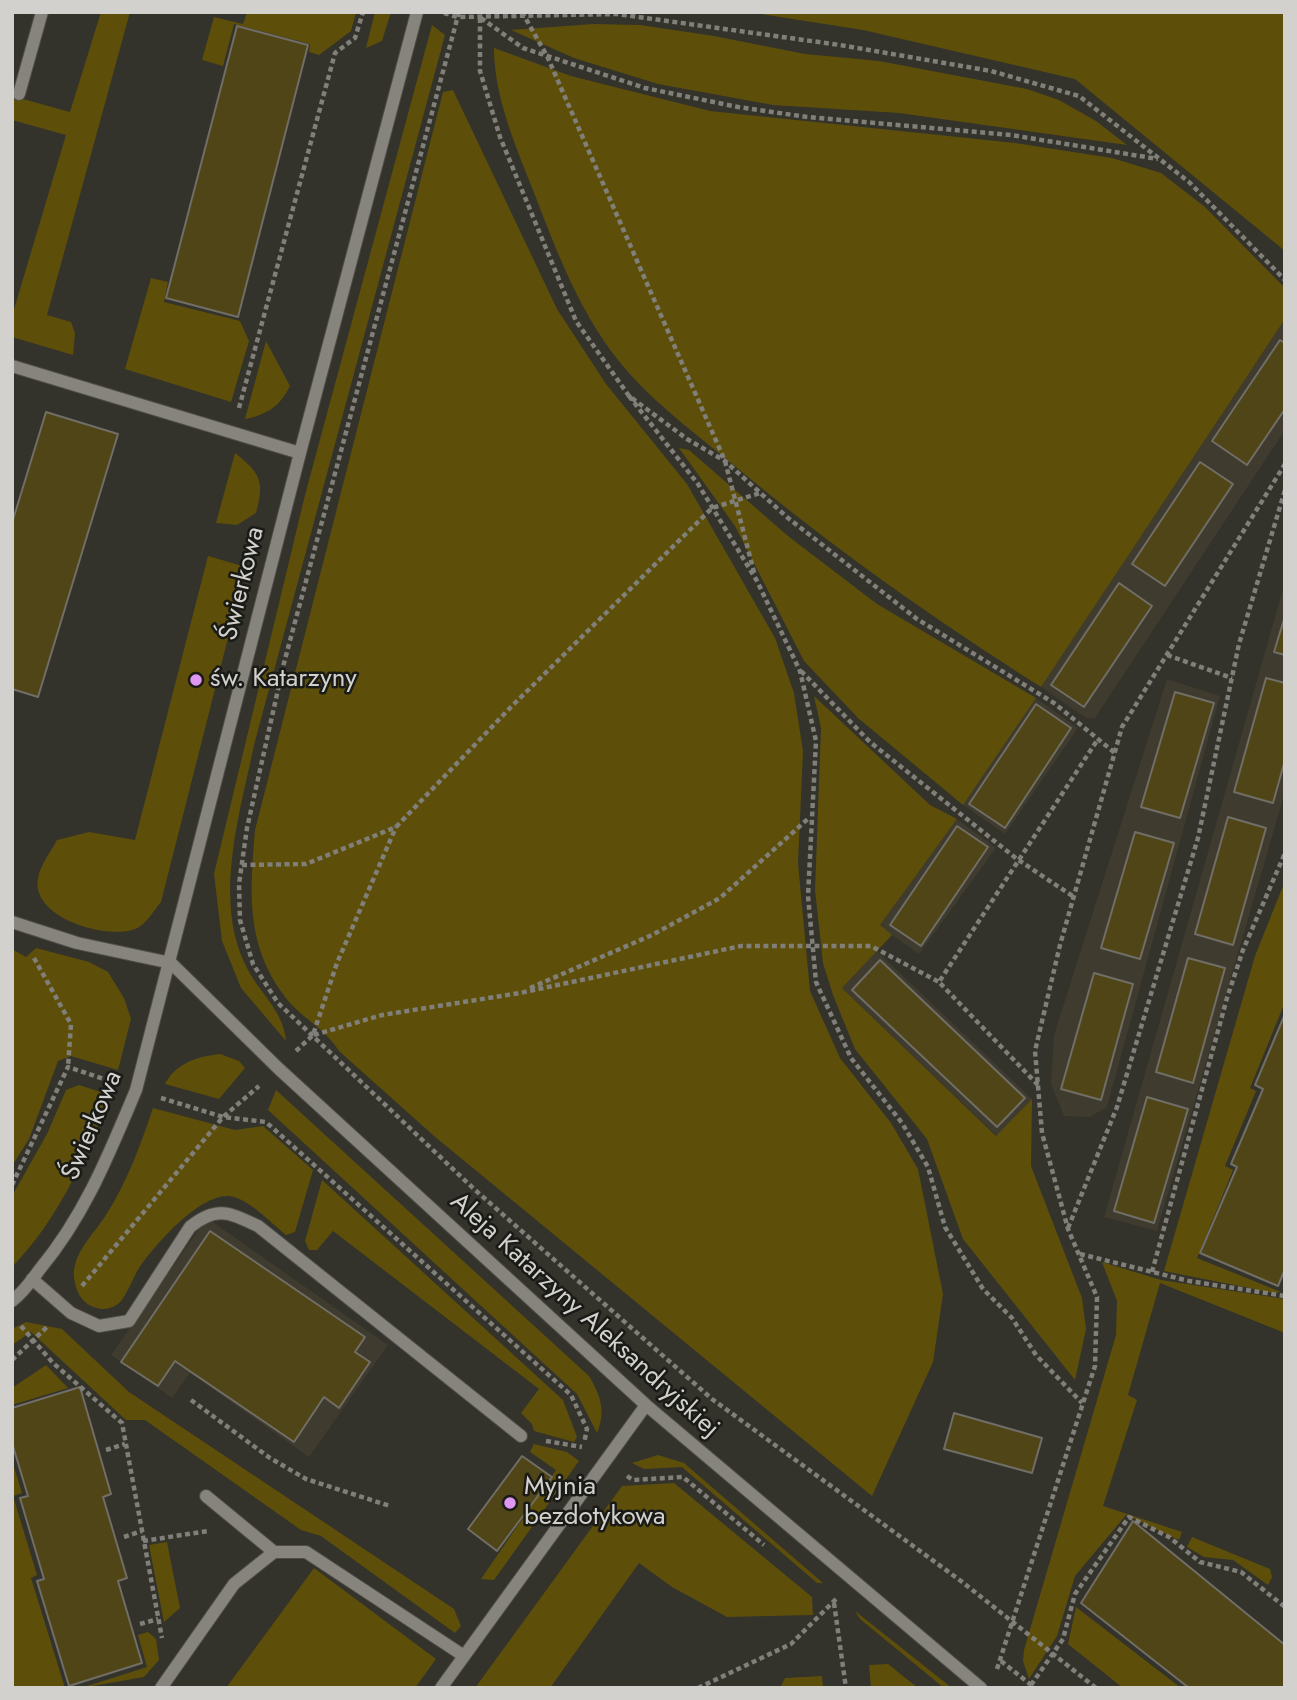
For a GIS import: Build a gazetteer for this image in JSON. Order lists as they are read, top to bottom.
{
  "streets": {
    "street": ["Świerkowa", "Aleja Katarzyny Aleksandryjskiej"]
  },
  "crossings": [
    ["Świerkowa", "Aleja Katarzyny Aleksandryjskiej"]
  ],
  "places": ["św. Katarzyny", "Myjnia bezdotykowa"]
}
